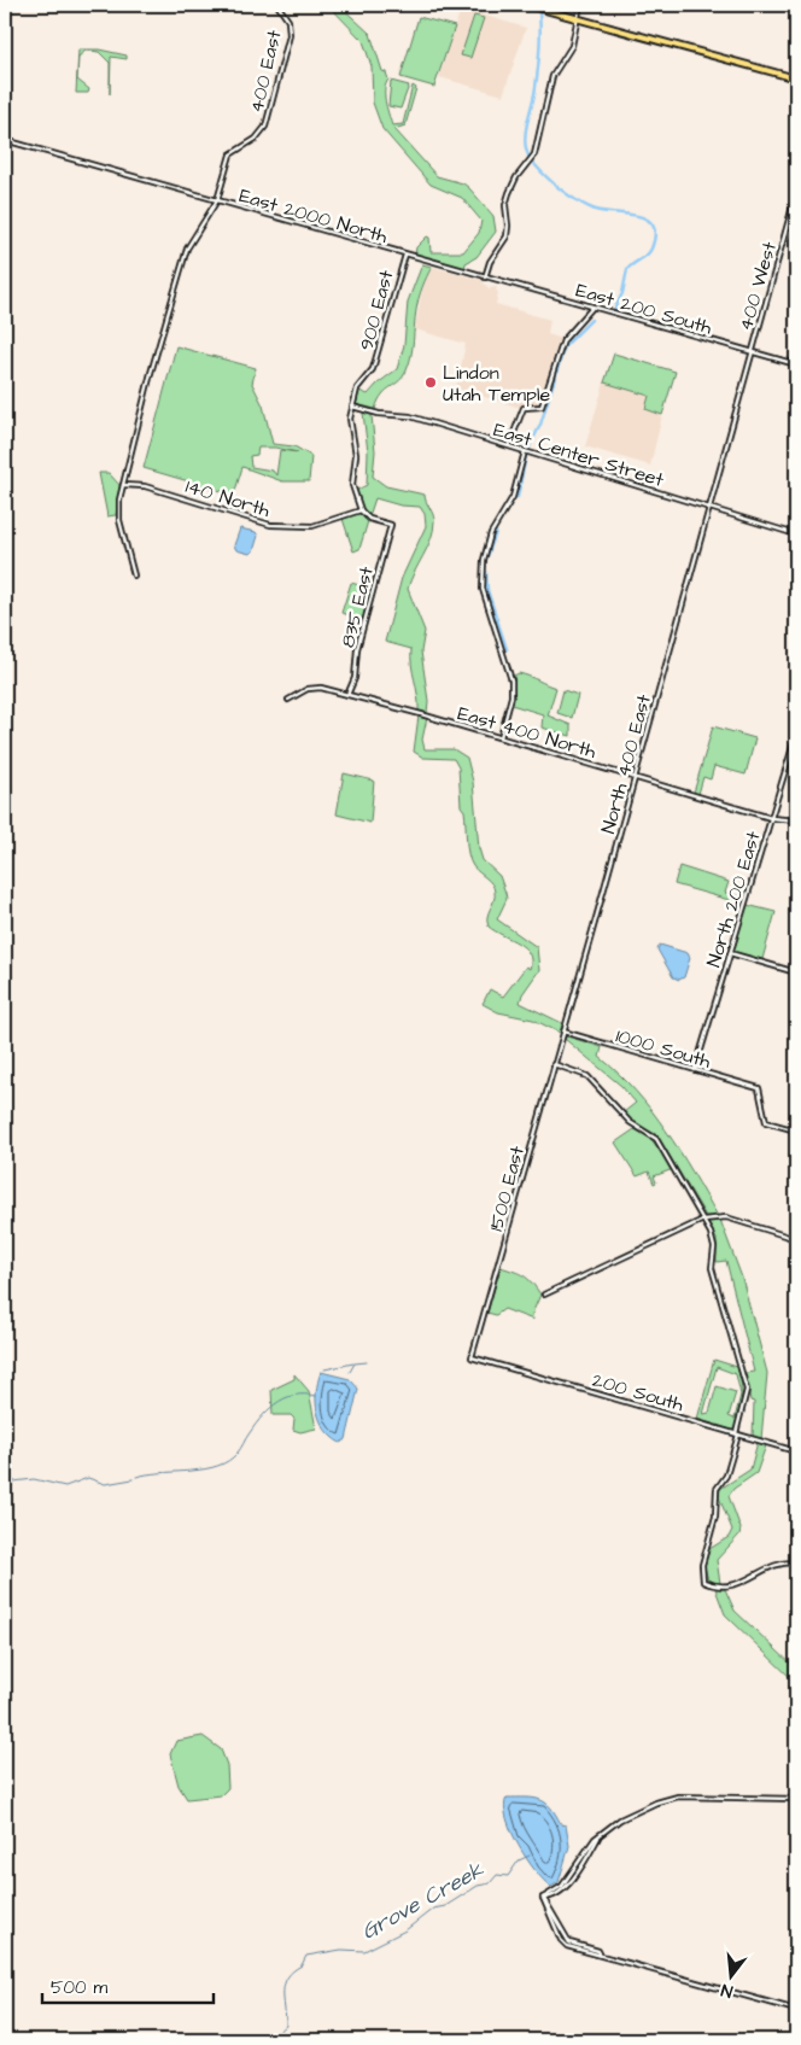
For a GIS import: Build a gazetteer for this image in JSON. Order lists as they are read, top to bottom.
{
  "streets": {
    "street": [
      "400 East",
      "East 2000 North",
      "400 West",
      "East 200 South",
      "900 East",
      "East Center Street",
      "140 North",
      "835 East",
      "East 400 North",
      "North 400 East",
      "North 200 East",
      "1000 South",
      "1500 East",
      "200 South"
    ]
  },
  "crossings": [
    ["400 East", "East 2000 North"],
    ["400 East", "140 North"],
    ["East 2000 North", "East 200 South"],
    ["East 2000 North", "900 East"],
    ["400 West", "East 200 South"],
    ["400 West", "East Center Street"],
    ["400 West", "North 400 East"],
    ["900 East", "East Center Street"],
    ["900 East", "140 North"],
    ["900 East", "835 East"],
    ["East Center Street", "North 400 East"],
    ["140 North", "835 East"],
    ["835 East", "East 400 North"],
    ["East 400 North", "North 400 East"],
    ["East 400 North", "North 200 East"],
    ["North 400 East", "1000 South"],
    ["North 400 East", "1500 East"],
    ["North 200 East", "1000 South"],
    ["1000 South", "1500 East"],
    ["1500 East", "200 South"]
  ],
  "water": ["Grove Creek"],
  "places": ["Lindon Utah Temple"],
  "scale_bar": "500 m",
  "north": "bottom"
}
